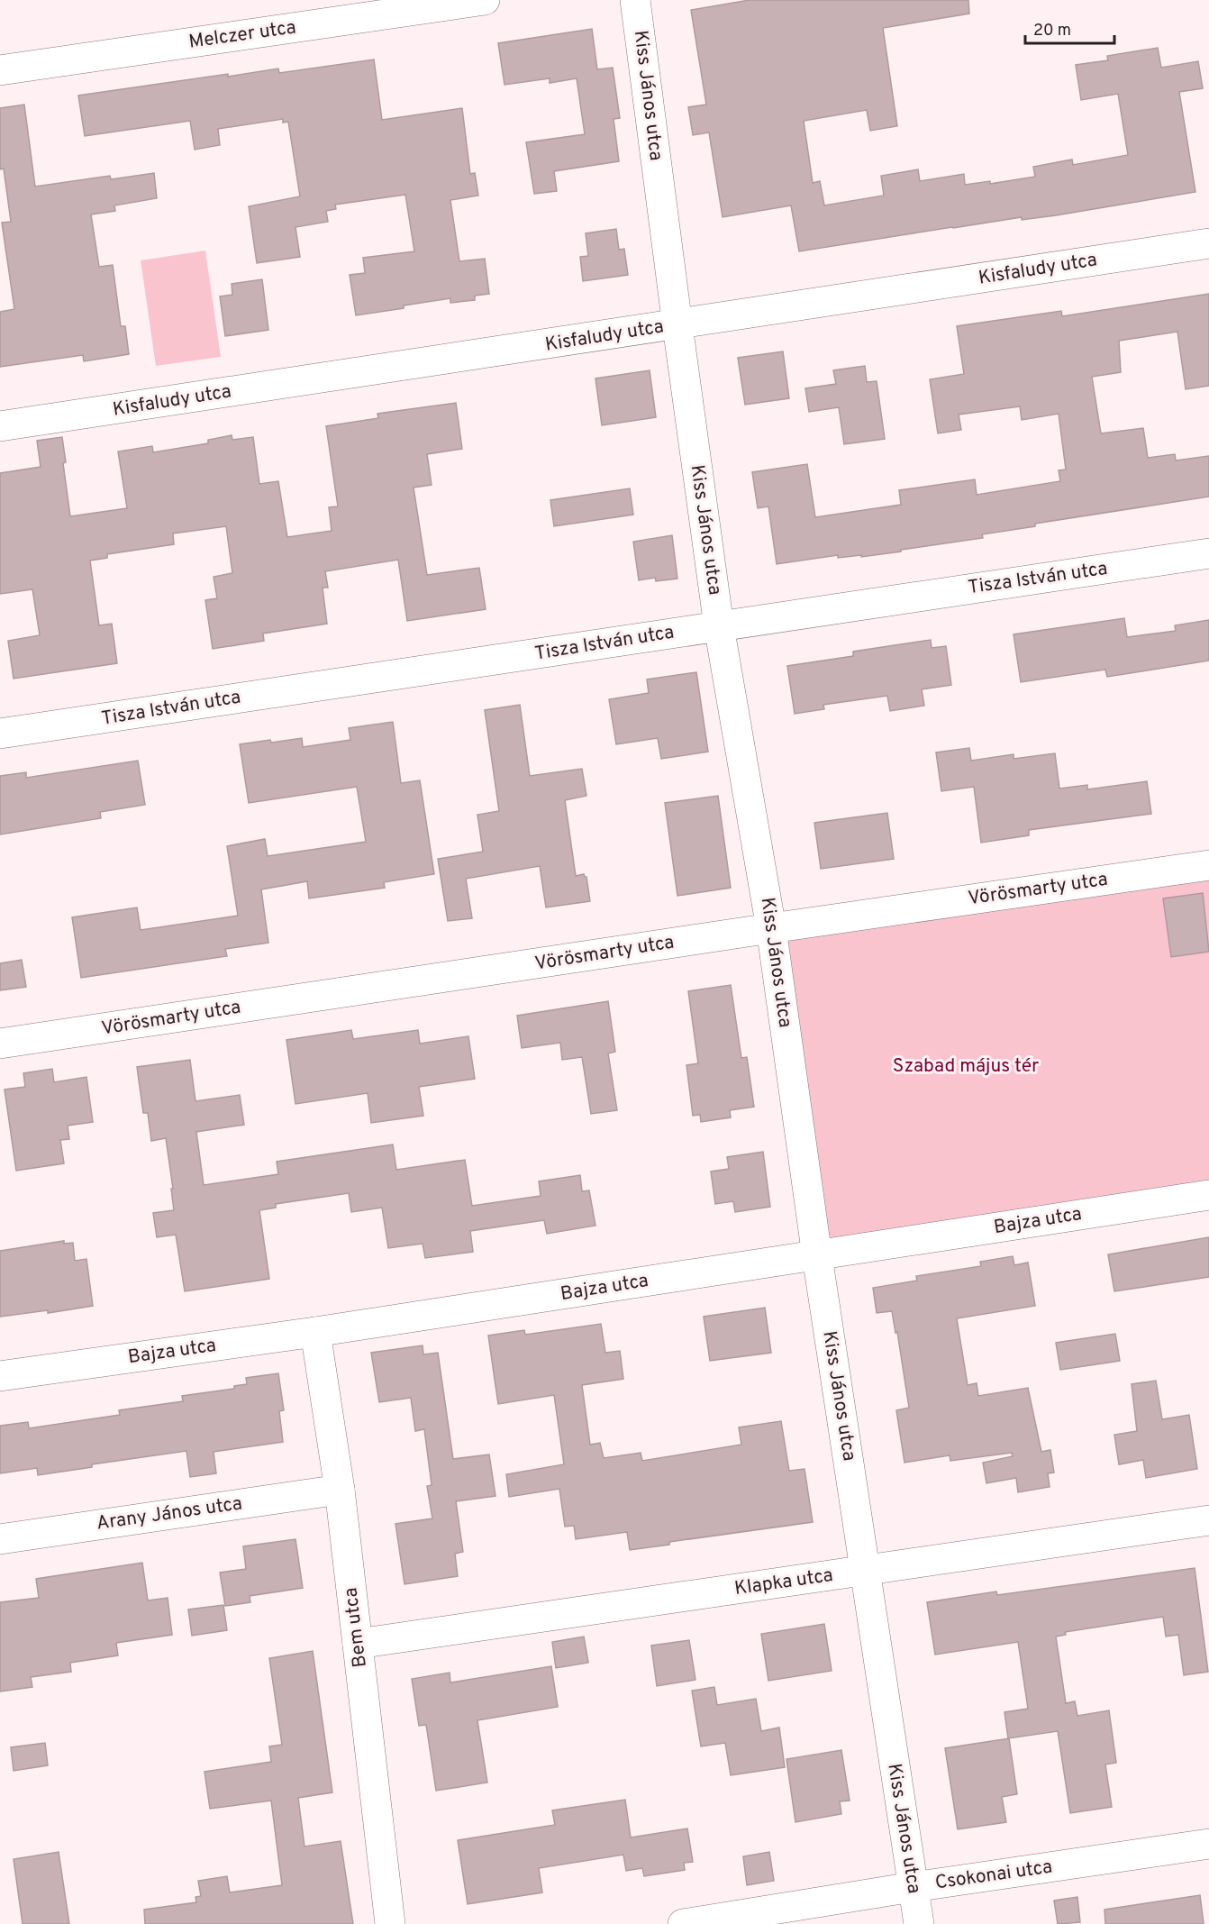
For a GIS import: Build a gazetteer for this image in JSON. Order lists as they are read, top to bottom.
{
  "streets": {
    "street": [
      "Melczer utca",
      "Kiss János utca",
      "Kisfaludy utca",
      "Tisza István utca",
      "Vörösmarty utca",
      "Bajza utca",
      "Arany János utca",
      "Klapka utca",
      "Bem utca",
      "Csokonai utca"
    ]
  },
  "crossings": [
    ["Kiss János utca", "Kisfaludy utca"],
    ["Kiss János utca", "Tisza István utca"],
    ["Kiss János utca", "Vörösmarty utca"],
    ["Kiss János utca", "Bajza utca"],
    ["Kiss János utca", "Klapka utca"],
    ["Kiss János utca", "Csokonai utca"],
    ["Bajza utca", "Bem utca"],
    ["Arany János utca", "Bem utca"],
    ["Klapka utca", "Bem utca"]
  ],
  "parks": ["Szabad május tér"],
  "scale_bar": "20 m"
}
